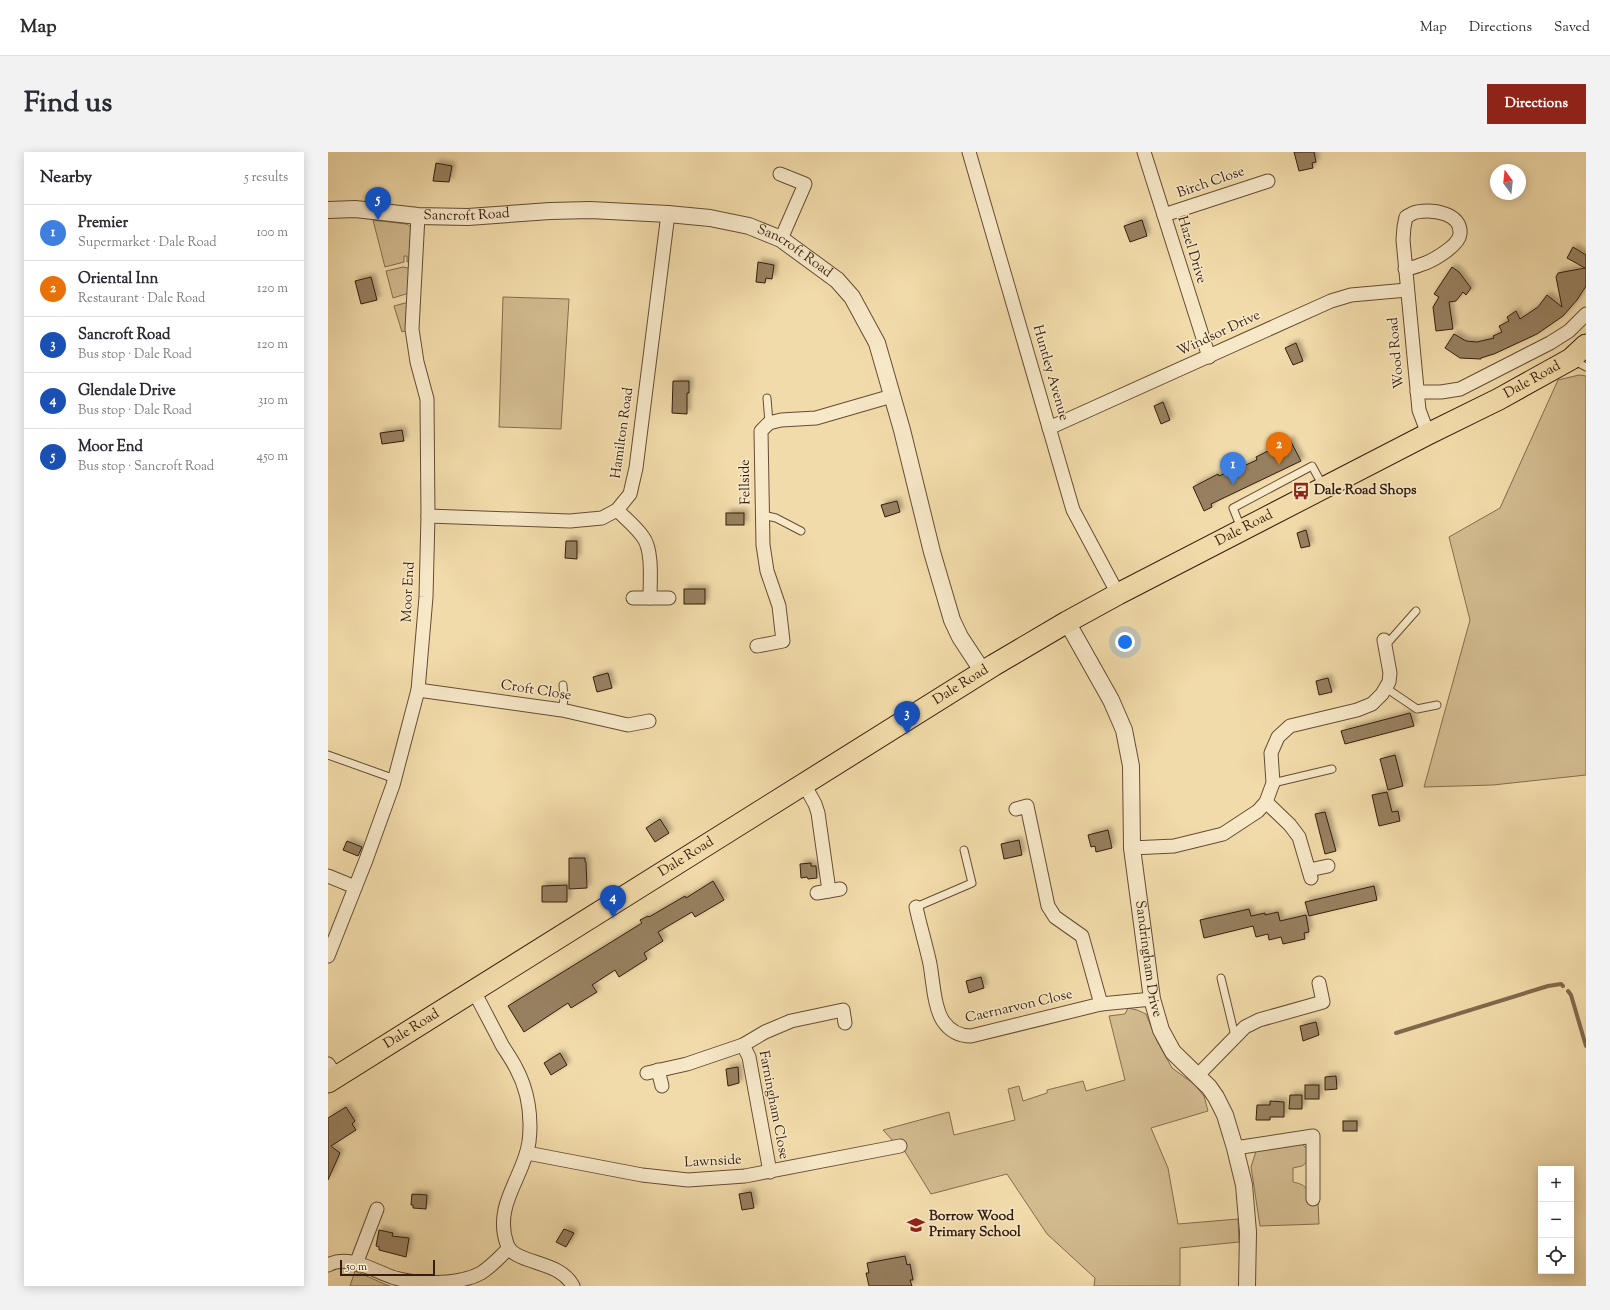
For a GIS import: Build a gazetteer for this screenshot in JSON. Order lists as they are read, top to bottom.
{
  "streets": {
    "main road": ["Dale Road"],
    "street": [
      "Birch Close",
      "Sancroft Road",
      "Hazel Drive",
      "Windsor Drive",
      "Wood Road",
      "Huntley Avenue",
      "Hamilton Road",
      "Fellside",
      "Moor End",
      "Croft Close",
      "Sandringham Drive",
      "Caernarvon Close",
      "Farningham Close",
      "Lawnside"
    ]
  },
  "crossings": [
    ["Birch Close", "Hazel Drive"],
    ["Sancroft Road", "Dale Road"],
    ["Sancroft Road", "Hamilton Road"],
    ["Sancroft Road", "Moor End"],
    ["Hazel Drive", "Windsor Drive"],
    ["Windsor Drive", "Wood Road"],
    ["Windsor Drive", "Huntley Avenue"],
    ["Wood Road", "Dale Road"],
    ["Huntley Avenue", "Dale Road"],
    ["Dale Road", "Sandringham Drive"],
    ["Hamilton Road", "Moor End"],
    ["Moor End", "Croft Close"],
    ["Sandringham Drive", "Caernarvon Close"],
    ["Farningham Close", "Lawnside"]
  ],
  "places": {
    "bus stop": ["Dale Road Shops"],
    "school or university": ["Borrow Wood Primary School"]
  },
  "scale_bar": "50 m",
  "north": "top",
  "page": {
    "header": "Map",
    "nav": ["Map", "Directions", "Saved"],
    "title": "Find us",
    "buttons": "Directions",
    "heading": ["Nearby", "5 results"],
    "pins": [
      "5",
      "2",
      "1",
      "3",
      "4"
    ],
    "list": [
      {
        "mark": "1",
        "name": "Premier",
        "note": "Supermarket · Dale Road",
        "value": "100 m"
      },
      {
        "mark": "2",
        "name": "Oriental Inn",
        "note": "Restaurant · Dale Road",
        "value": "120 m"
      },
      {
        "mark": "3",
        "name": "Sancroft Road",
        "note": "Bus stop · Dale Road",
        "value": "120 m"
      },
      {
        "mark": "4",
        "name": "Glendale Drive",
        "note": "Bus stop · Dale Road",
        "value": "310 m"
      },
      {
        "mark": "5",
        "name": "Moor End",
        "note": "Bus stop · Sancroft Road",
        "value": "450 m"
      }
    ],
    "map_buttons": ["+", "−"],
    "scale": "50 m"
  }
}
